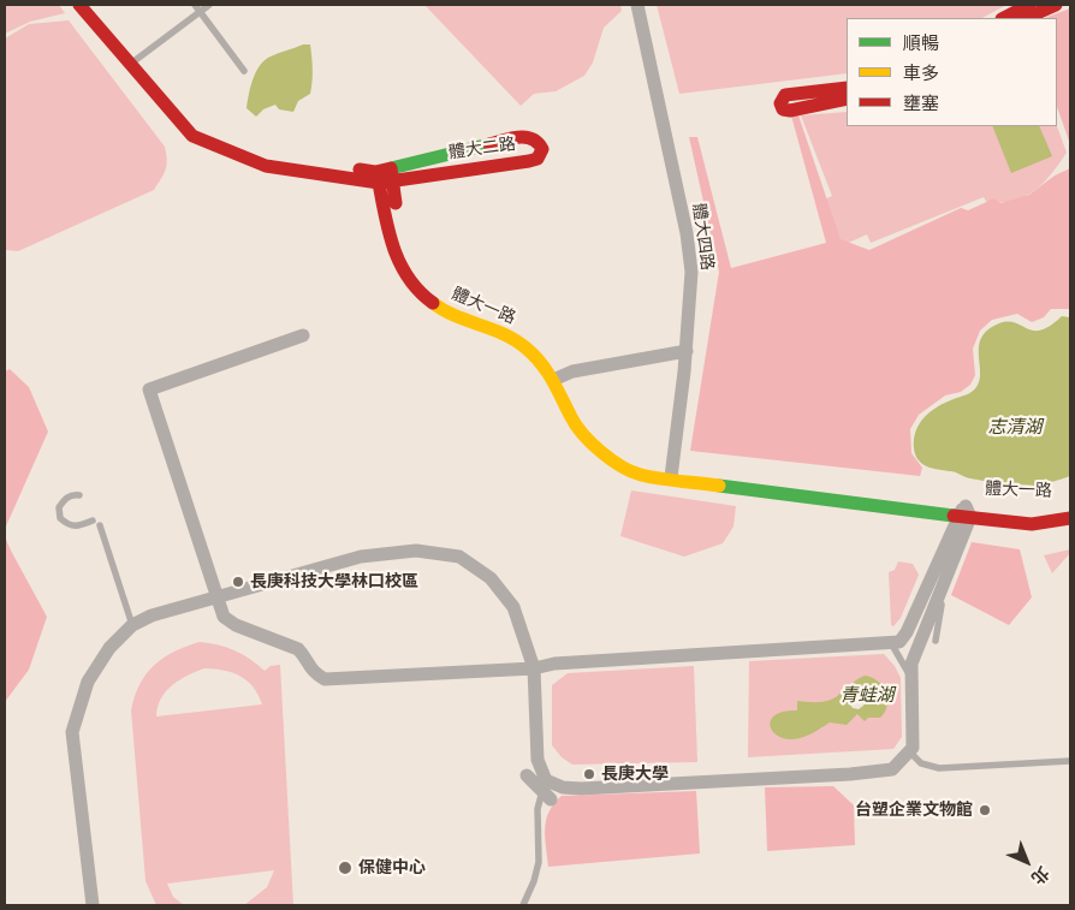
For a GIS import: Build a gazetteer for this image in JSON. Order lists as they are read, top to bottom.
{
  "streets": {
    "street": ["體大二路", "體大四路", "體大一路"]
  },
  "crossings": [
    ["體大二路", "體大一路"],
    ["體大四路", "體大一路"]
  ],
  "water": ["志清湖", "青蛙湖"],
  "places": [
    "長庚科技大學林口校區",
    "長庚大學",
    "台塑企業文物館",
    "保健中心"
  ],
  "legend": ["順暢", "車多", "壅塞"],
  "north": "bottom right"
}
